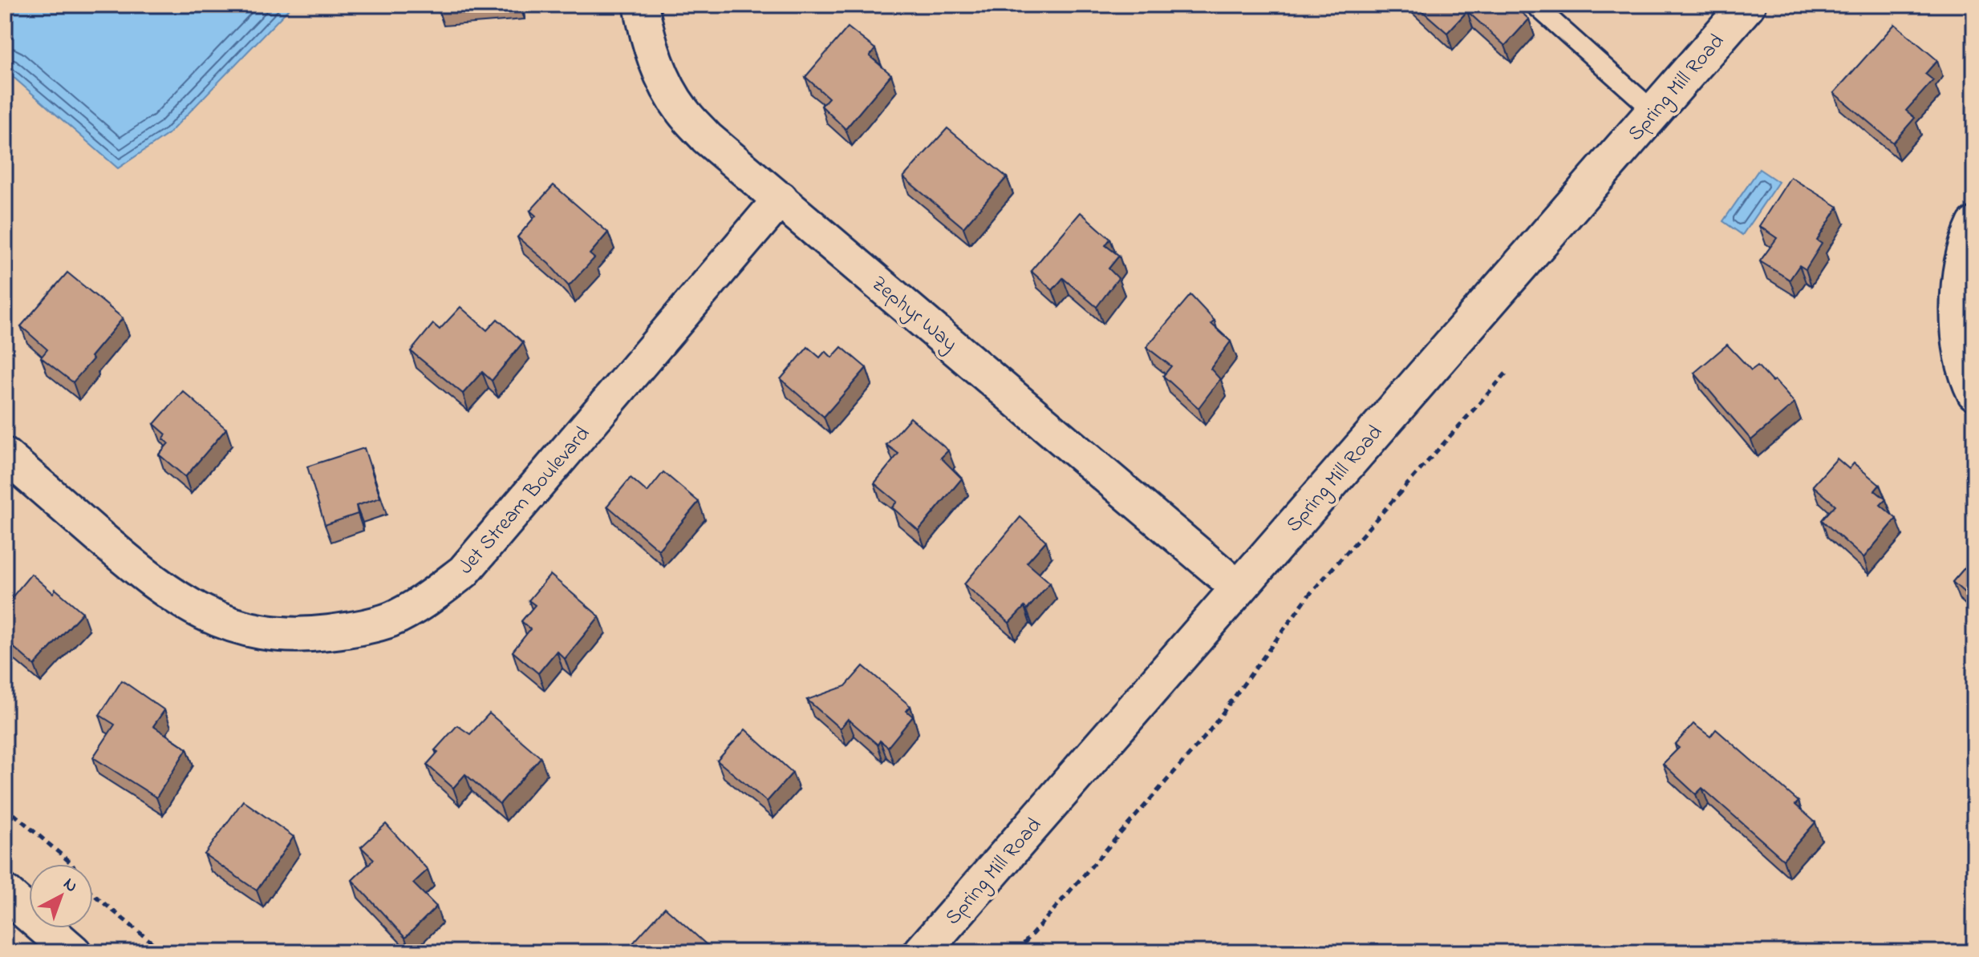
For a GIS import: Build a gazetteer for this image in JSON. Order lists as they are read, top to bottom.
{
  "streets": {
    "street": ["Spring Mill Road", "Zephyr Way", "Jet Stream Boulevard"]
  },
  "crossings": [
    ["Spring Mill Road", "Zephyr Way"],
    ["Zephyr Way", "Jet Stream Boulevard"]
  ],
  "north": "top right"
}
